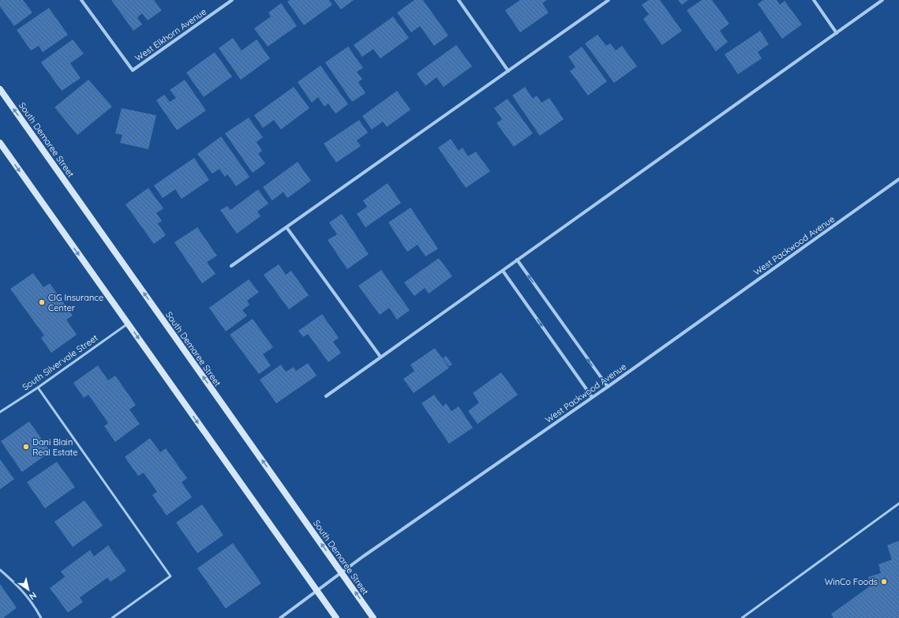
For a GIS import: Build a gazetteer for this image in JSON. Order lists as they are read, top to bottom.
{
  "streets": {
    "main road": ["South Demaree Street"],
    "street": ["West Elkhorn Avenue", "West Packwood Avenue"],
    "lane": ["South Silvervale Street"]
  },
  "crossings": [
    ["South Demaree Street", "West Packwood Avenue"]
  ],
  "places": ["CIG Insurance Center", "Dani Blain Real Estate", "WinCo Foods"],
  "north": "bottom right"
}
